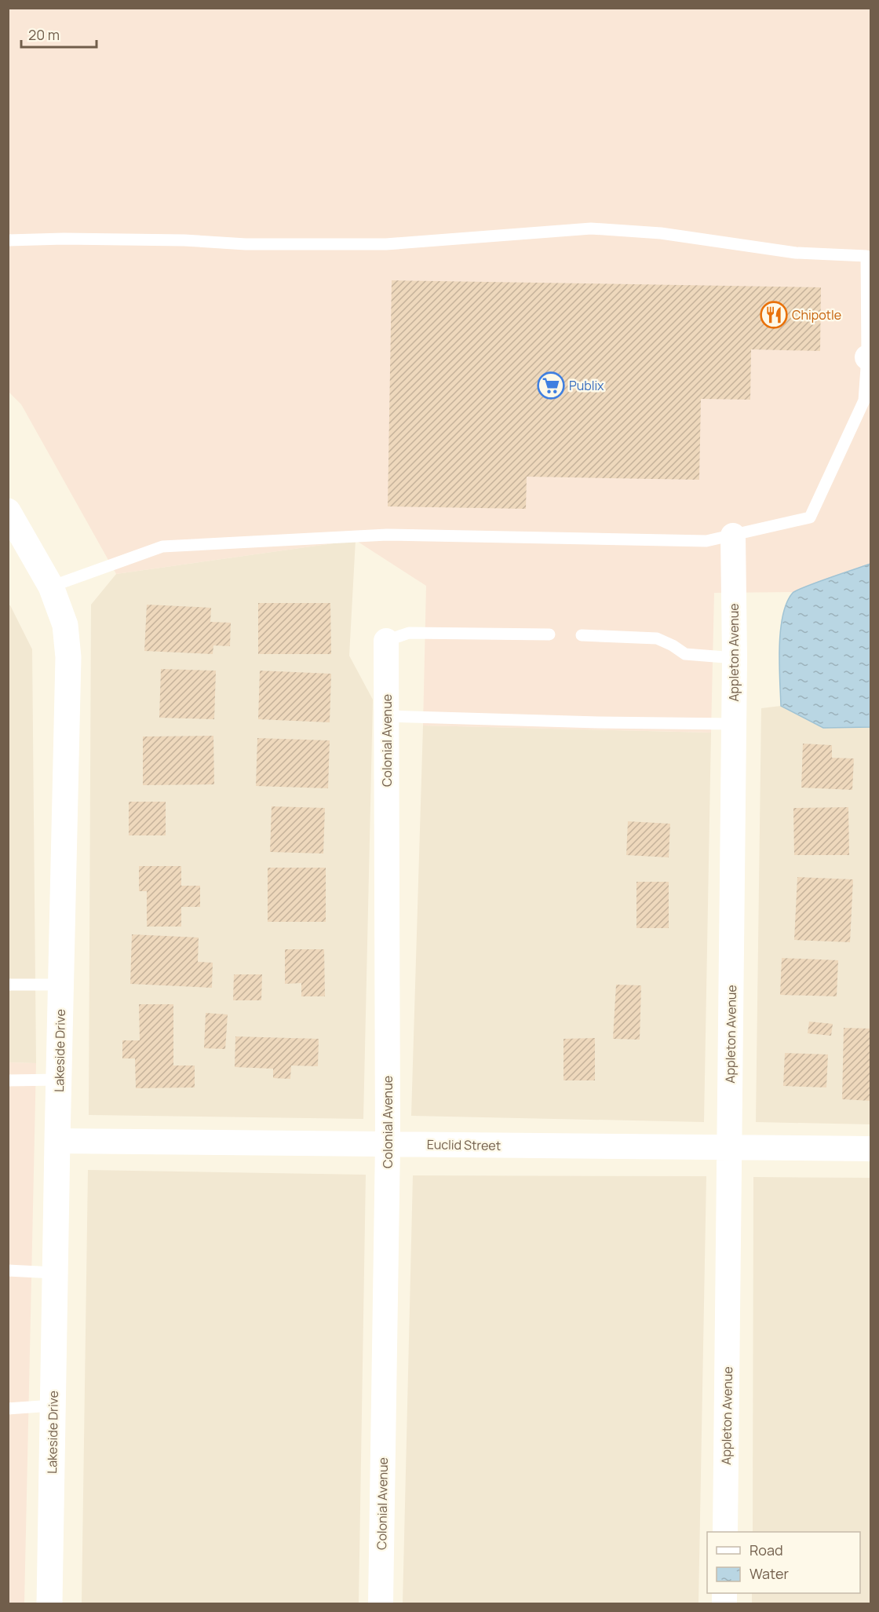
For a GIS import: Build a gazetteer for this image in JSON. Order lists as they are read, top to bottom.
{
  "streets": {
    "street": [
      "Appleton Avenue",
      "Colonial Avenue",
      "Lakeside Drive",
      "Euclid Street"
    ]
  },
  "crossings": [
    ["Appleton Avenue", "Euclid Street"],
    ["Colonial Avenue", "Euclid Street"],
    ["Lakeside Drive", "Euclid Street"]
  ],
  "places": {
    "restaurant": ["Chipotle"],
    "supermarket": ["Publix"]
  },
  "legend": ["Road", "Water"],
  "scale_bar": "20 m"
}
